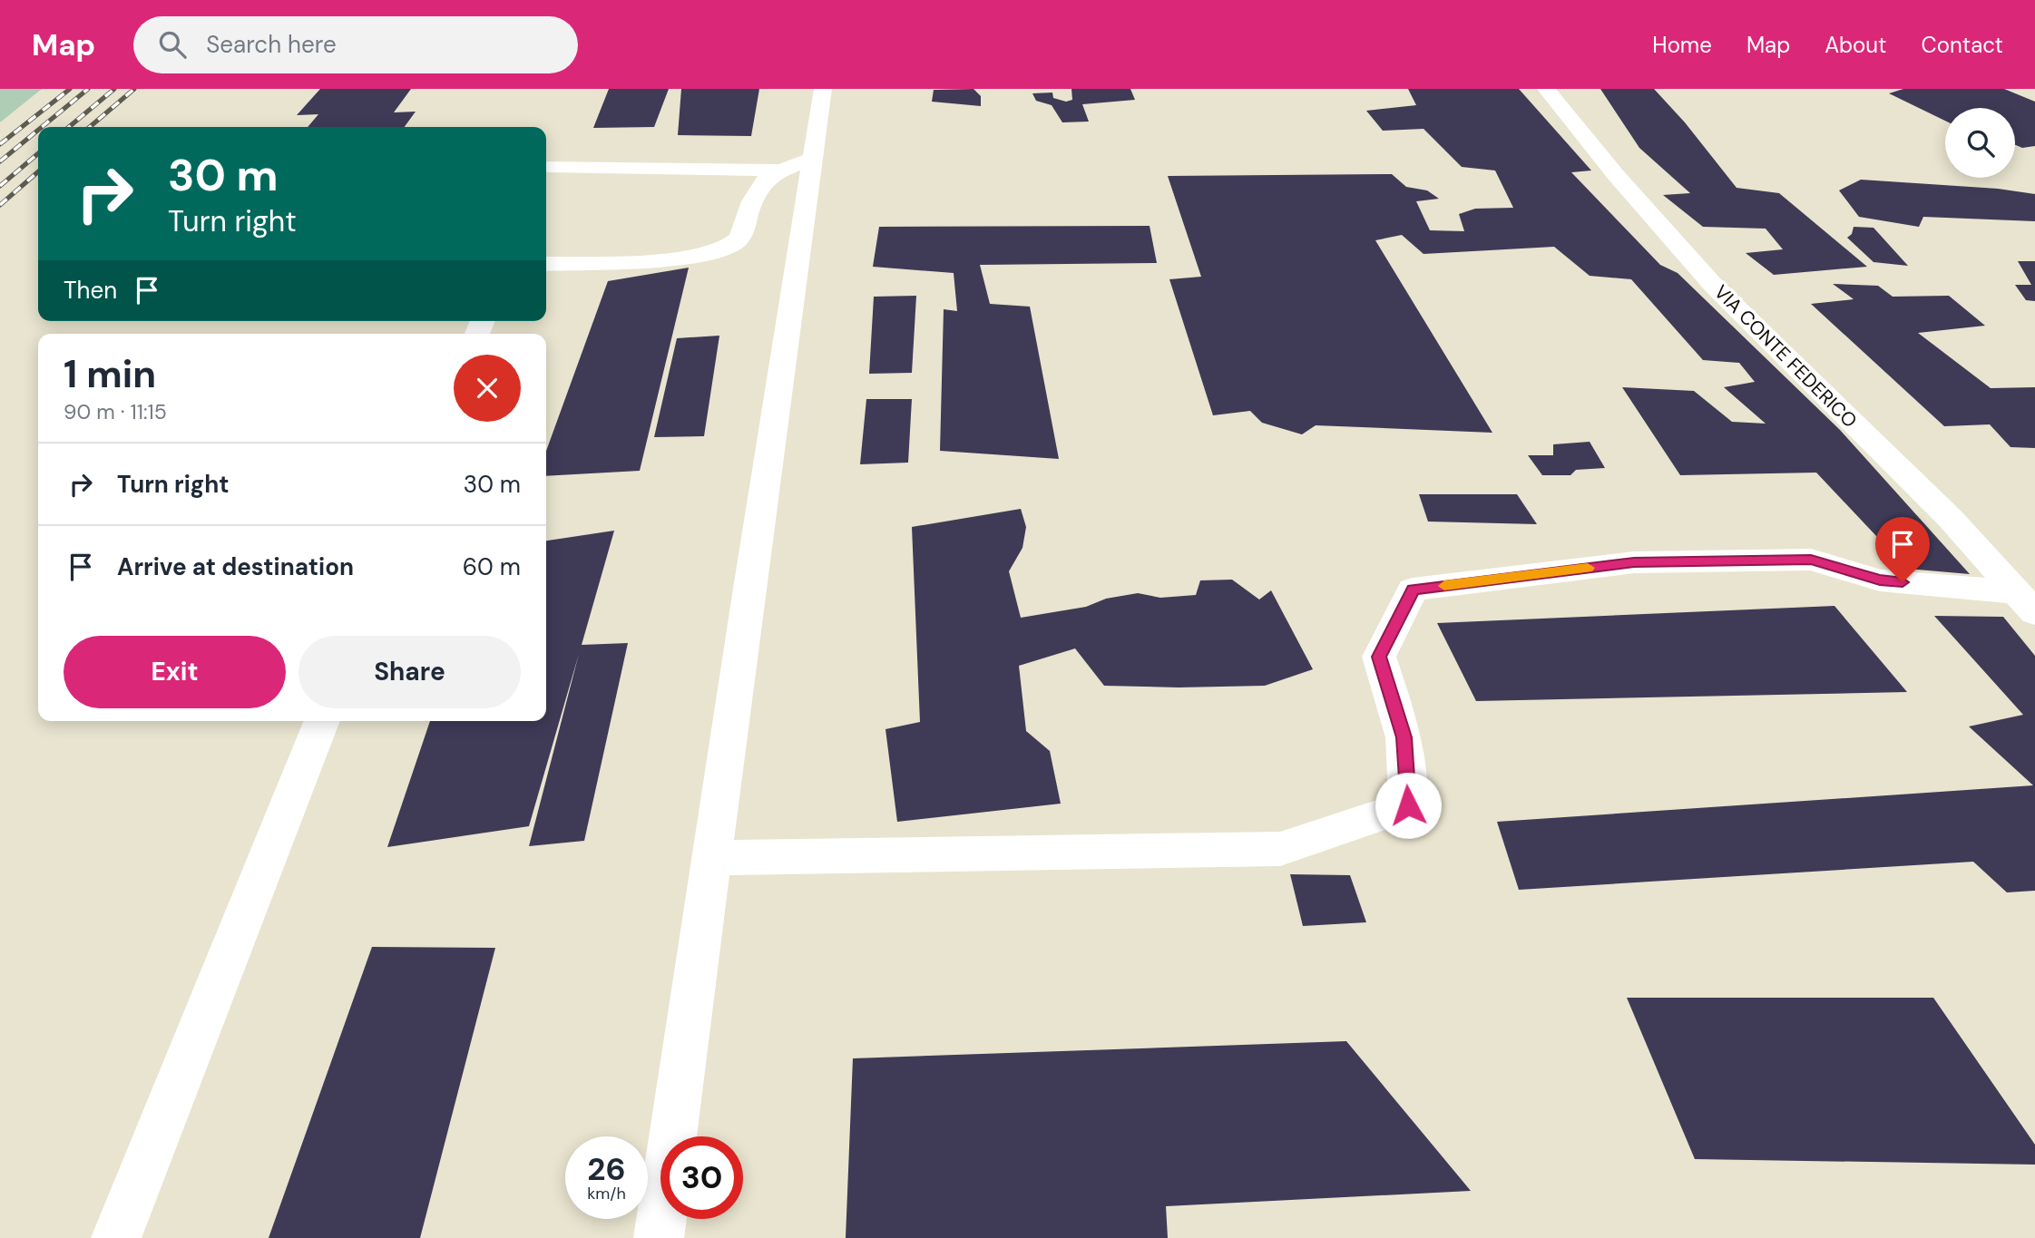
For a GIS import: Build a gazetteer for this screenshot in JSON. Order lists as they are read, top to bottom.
{
  "streets": {
    "street": ["VIA CONTE FEDERICO"]
  },
  "page": {
    "header": "Map",
    "search": "Search here",
    "nav": [
      "Home",
      "Map",
      "About",
      "Contact"
    ],
    "turn": ["30 m", "Turn right"],
    "then": "Then",
    "heading": ["1 min", "90 m · 11:15"],
    "list": [
      {
        "name": "Turn right",
        "value": "30 m"
      },
      {
        "name": "Arrive at destination",
        "value": "60 m"
      }
    ],
    "buttons": ["Exit", "Share"],
    "speed": "26 km/h",
    "limit": "30"
  }
}
